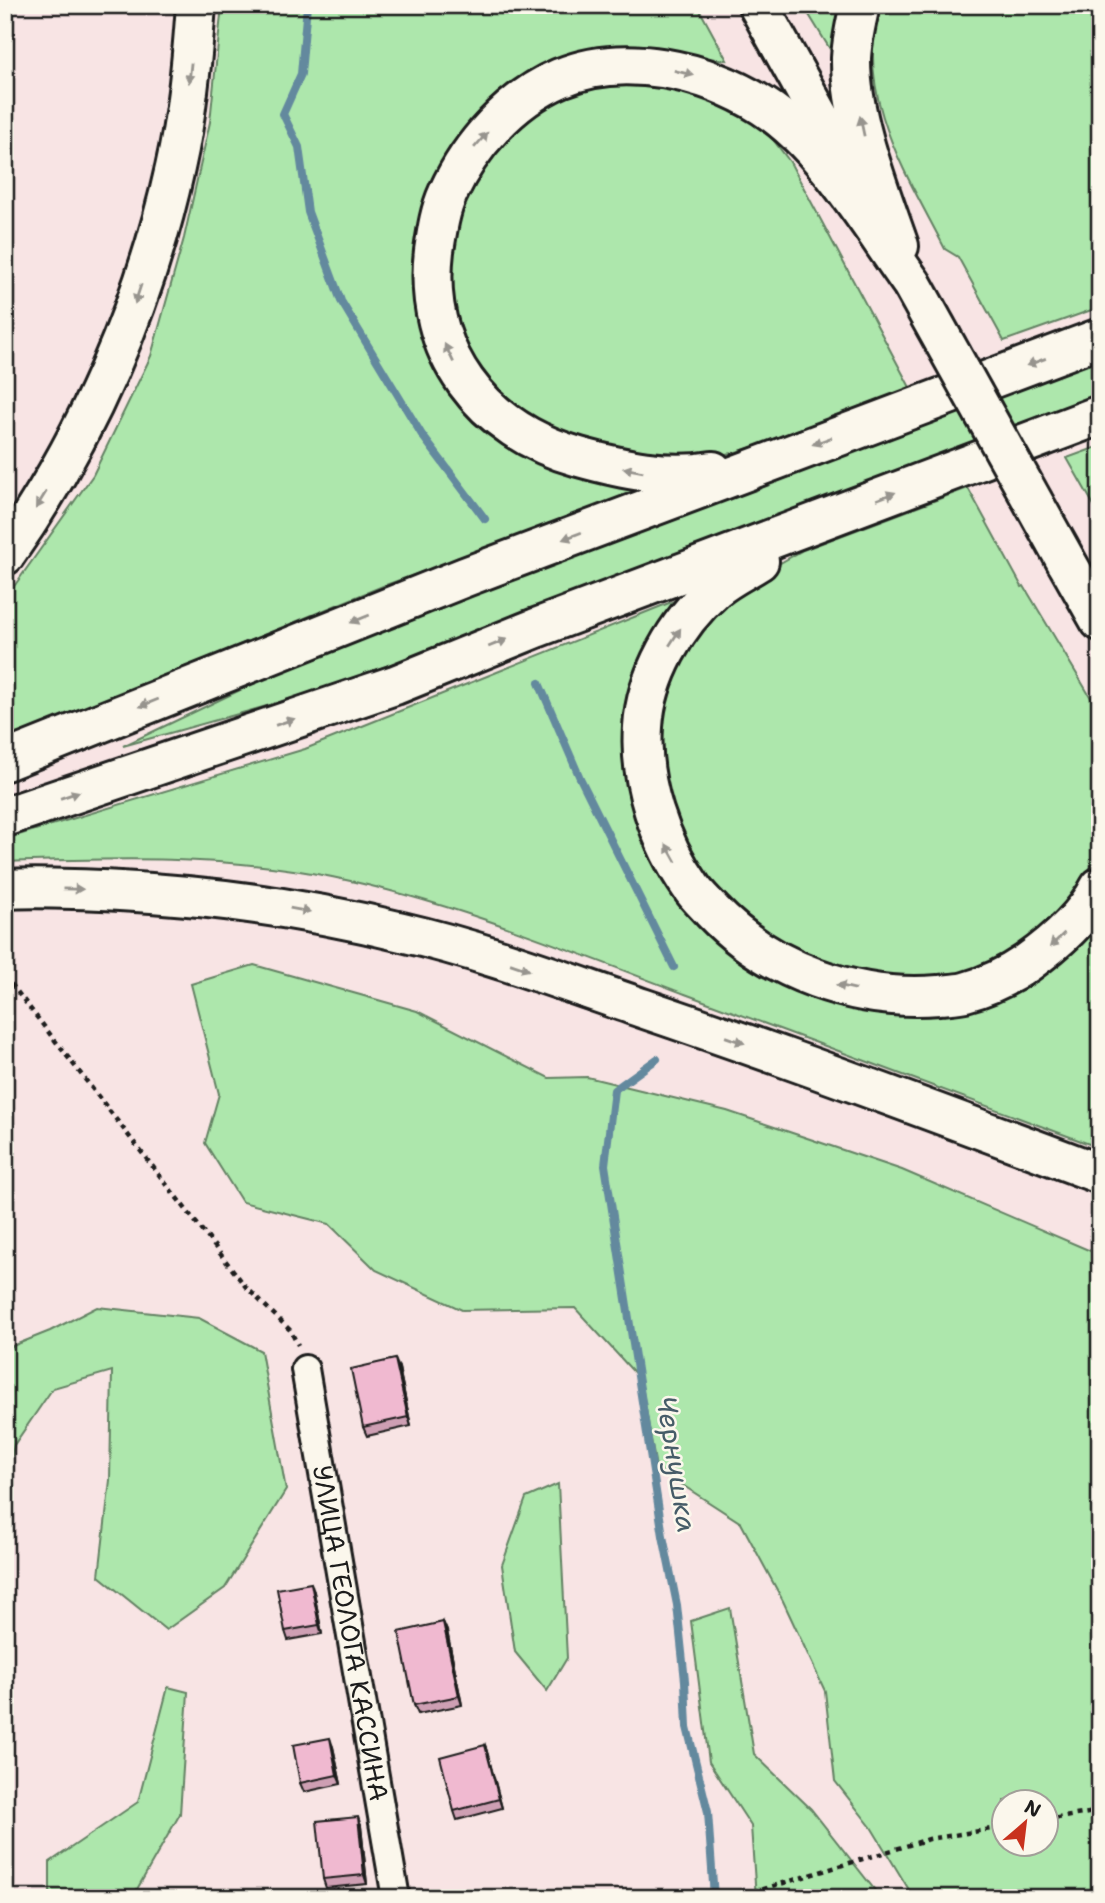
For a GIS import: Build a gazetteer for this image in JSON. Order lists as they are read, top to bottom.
{
  "streets": {
    "street": ["УЛИЦА ГЕОЛОГА КАССИНА"]
  },
  "water": ["Чернушка"],
  "north": "top right"
}
